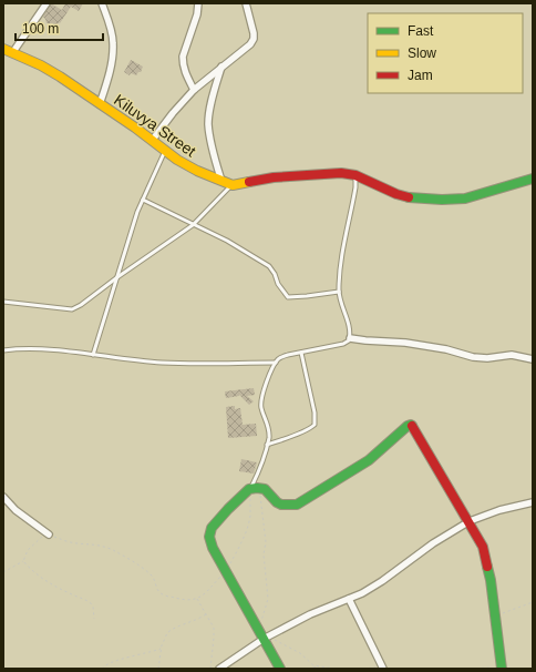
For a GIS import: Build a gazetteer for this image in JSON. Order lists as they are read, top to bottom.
{
  "streets": {
    "street": ["Kiluvya Street"]
  },
  "legend": ["Fast", "Slow", "Jam"],
  "scale_bar": "100 m"
}
